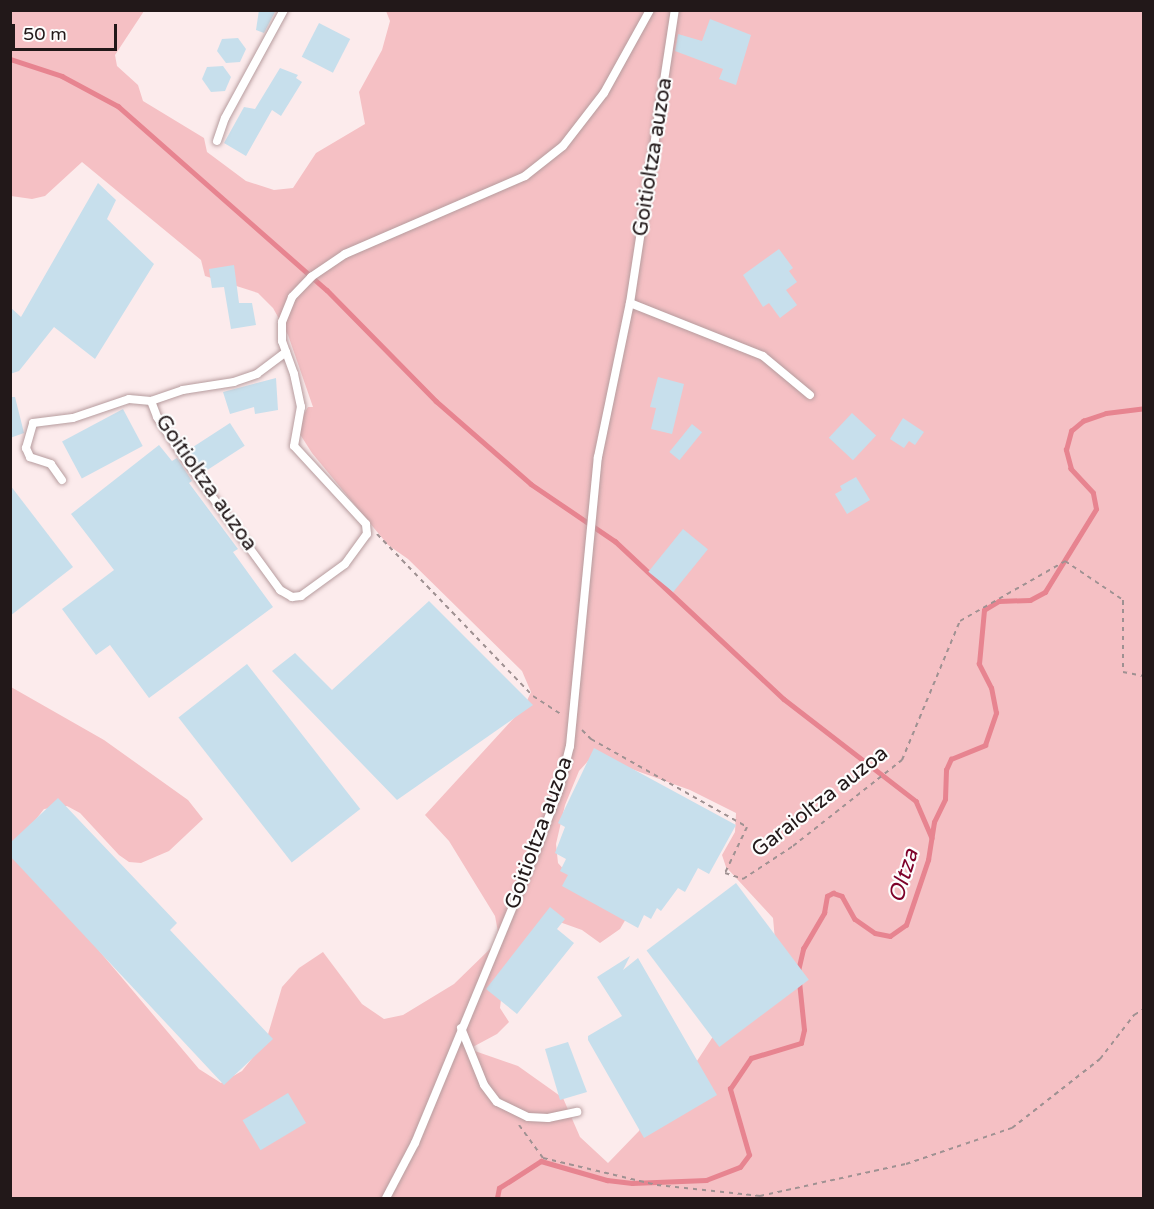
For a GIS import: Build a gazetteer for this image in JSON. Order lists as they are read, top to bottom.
{
  "streets": {
    "lane": ["Goitioltza auzoa"],
    "path": ["Garaioltza auzoa"]
  },
  "crossings": [
    ["Goitioltza auzoa", "Garaioltza auzoa"]
  ],
  "water": ["Oltza"],
  "scale_bar": "50 m"
}
